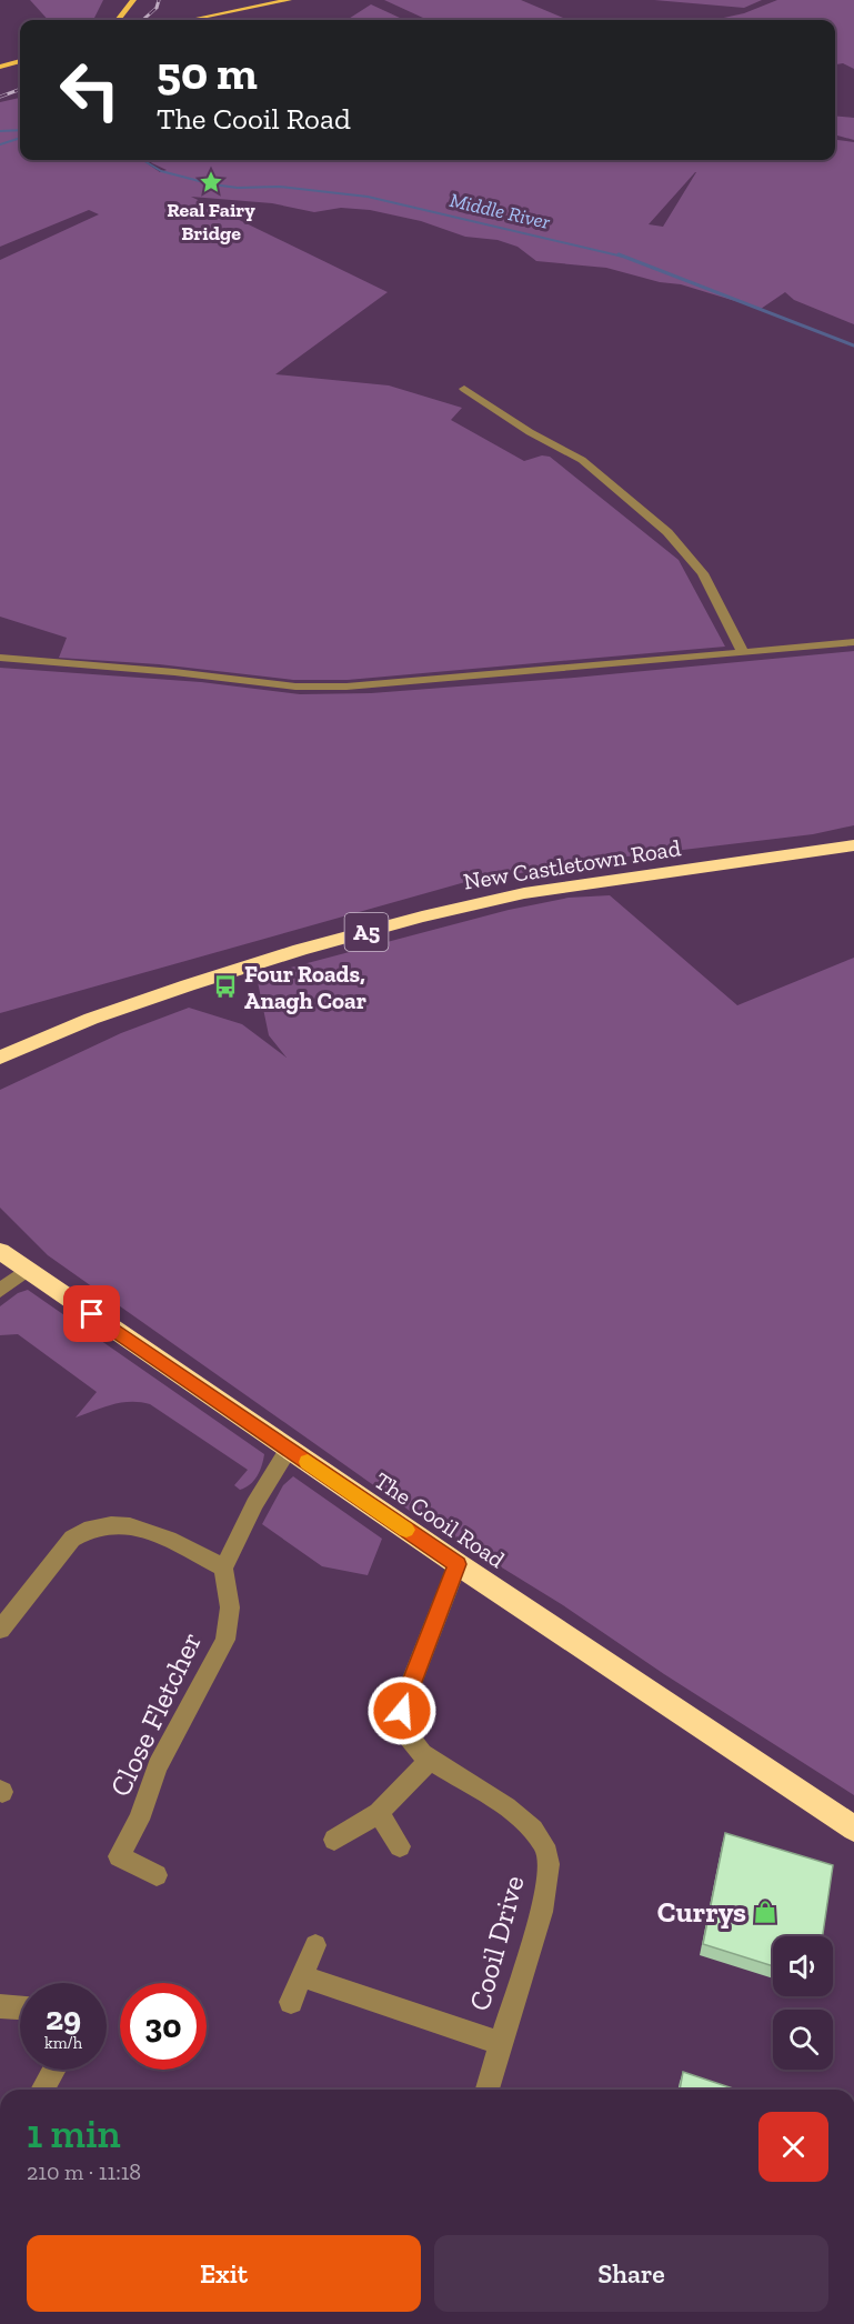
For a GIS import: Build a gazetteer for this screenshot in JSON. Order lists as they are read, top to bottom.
{
  "streets": {
    "highway": ["New Castletown Road", "A5", "The Cooil Road"],
    "street": ["Close Fletcher", "Cooil Drive"]
  },
  "crossings": [
    ["The Cooil Road", "Cooil Drive"]
  ],
  "water": ["Middle River"],
  "places": {
    "place": ["Real Fairy Bridge"],
    "bus stop": ["Four Roads, Anagh Coar"],
    "shop": ["Currys"]
  },
  "page": {
    "turn": ["50 m", "The Cooil Road"],
    "speed": "29 km/h",
    "limit": "30",
    "heading": ["1 min", "210 m · 11:18"],
    "buttons": ["Exit", "Share"]
  }
}
